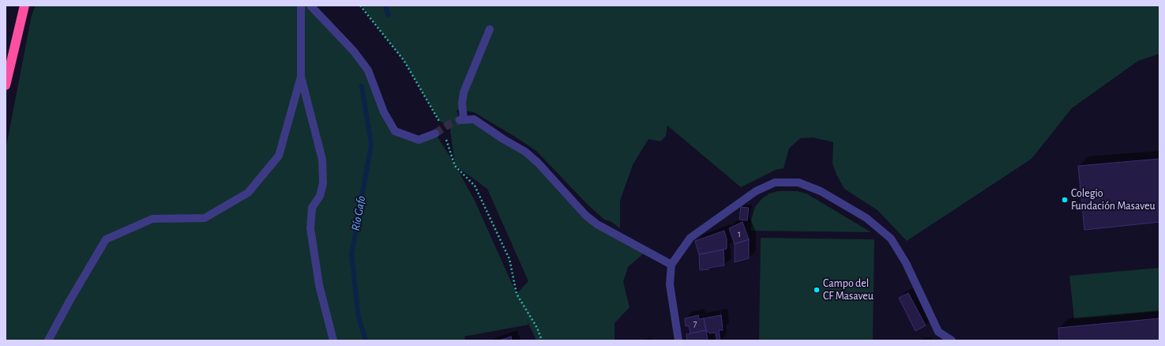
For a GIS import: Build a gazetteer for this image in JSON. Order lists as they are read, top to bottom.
{
  "water": ["Río Gafo"],
  "places": ["Colegio Fundación Masaveu", "Campo del CF Masaveu"],
  "house_numbers": ["1", "7"]
}
